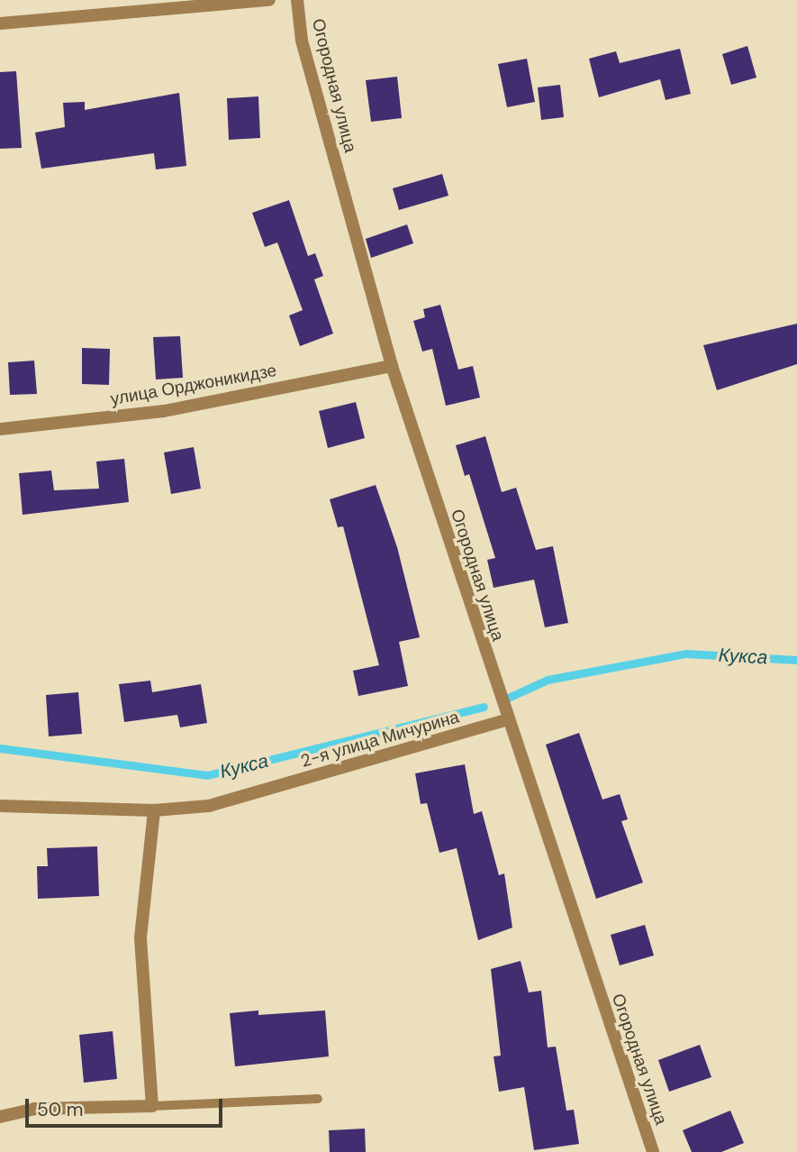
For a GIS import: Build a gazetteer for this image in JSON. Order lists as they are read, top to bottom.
{
  "streets": {
    "street": ["Огородная улица", "улица Орджоникидзе", "2-я улица Мичурина"]
  },
  "crossings": [
    ["Огородная улица", "улица Орджоникидзе"],
    ["Огородная улица", "2-я улица Мичурина"]
  ],
  "water": ["Кукса"],
  "scale_bar": "50 m"
}
